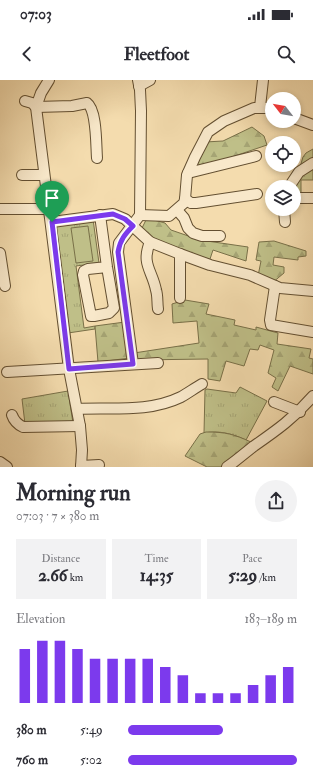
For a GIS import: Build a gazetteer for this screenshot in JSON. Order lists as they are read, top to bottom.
{
  "north": "top left",
  "page": {
    "status": "07:03",
    "header": "Fleetfoot",
    "heading": ["Morning run", "07:03 · 7 × 380 m"],
    "stats": [
      ["Distance", "2.66 km"],
      ["Time", "14:35"],
      ["Pace", "5:29 /km"]
    ],
    "chart": ["Elevation", "183–189 m"],
    "list": [
      {
        "name": "380 m",
        "note": "5:49"
      },
      {
        "name": "760 m",
        "note": "5:02"
      }
    ]
  }
}
